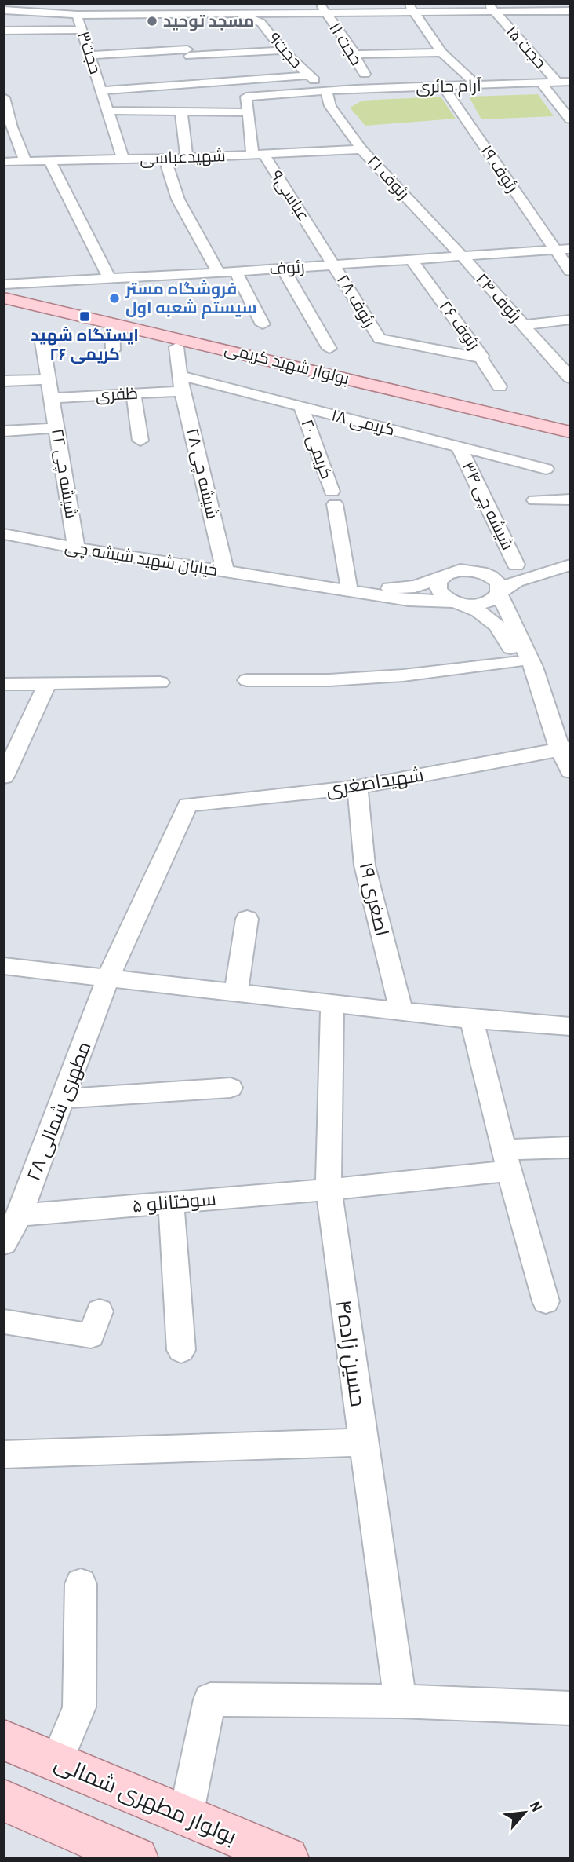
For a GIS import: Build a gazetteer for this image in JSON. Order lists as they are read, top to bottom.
{
  "streets": {
    "main road": ["بولوار شهید کریمی", "بولوار مطهری شمالی"],
    "street": [
      "حجت ۱۱",
      "حجت ۱۵",
      "حجت۹",
      "حجت۳",
      "آرام حائری",
      "شهیدعباسی",
      "رئوف ۱۹",
      "رئوف ۲۱",
      "عباسی۹",
      "رئوف",
      "رئوف ۲۴",
      "رئوف ۲۸",
      "رئوف ۲۶",
      "ظفری",
      "کریمی ۱۸",
      "کریمی ۲۰",
      "شیشه چی ۲۲",
      "شیشه چی ۲۸",
      "شیشه چی ۳۴",
      "خیابان شهید شیشه چی",
      "شهیداصغری",
      "اصغری ۱۹",
      "مطهری شمالی ۲۸",
      "سوختانلو ۵",
      "حسین زاده۴"
    ]
  },
  "crossings": [
    ["حجت ۱۵", "آرام حائری"],
    ["حجت۹", "آرام حائری"],
    ["حجت۹", "رئوف ۲۱"],
    ["حجت۳", "شهیدعباسی"],
    ["آرام حائری", "رئوف ۱۹"],
    ["آرام حائری", "رئوف ۲۱"],
    ["شهیدعباسی", "رئوف ۲۱"],
    ["شهیدعباسی", "عباسی۹"],
    ["رئوف ۱۹", "رئوف"],
    ["رئوف ۲۱", "رئوف"],
    ["رئوف ۲۱", "رئوف ۲۴"],
    ["عباسی۹", "رئوف"],
    ["عباسی۹", "رئوف ۲۸"],
    ["رئوف", "رئوف ۲۴"],
    ["رئوف", "رئوف ۲۸"],
    ["رئوف", "رئوف ۲۶"],
    ["رئوف", "بولوار شهید کریمی"],
    ["رئوف ۲۸", "رئوف ۲۶"],
    ["ظفری", "کریمی ۱۸"],
    ["ظفری", "شیشه چی ۲۲"],
    ["ظفری", "شیشه چی ۲۸"],
    ["کریمی ۱۸", "کریمی ۲۰"],
    ["کریمی ۱۸", "شیشه چی ۲۸"],
    ["کریمی ۱۸", "شیشه چی ۳۴"],
    ["کریمی ۲۰", "خیابان شهید شیشه چی"],
    ["شیشه چی ۲۲", "خیابان شهید شیشه چی"],
    ["شیشه چی ۲۸", "خیابان شهید شیشه چی"],
    ["شیشه چی ۳۴", "خیابان شهید شیشه چی"],
    ["شهیداصغری", "اصغری ۱۹"],
    ["شهیداصغری", "مطهری شمالی ۲۸"],
    ["مطهری شمالی ۲۸", "سوختانلو ۵"],
    ["سوختانلو ۵", "حسین زاده۴"]
  ],
  "places": {
    "other": ["مسجد توحید", "فروشگاه مستر سیستم شعبه اول"],
    "transit": ["ایستگاه شهید کریمی ۲۶"]
  },
  "north": "top right"
}
